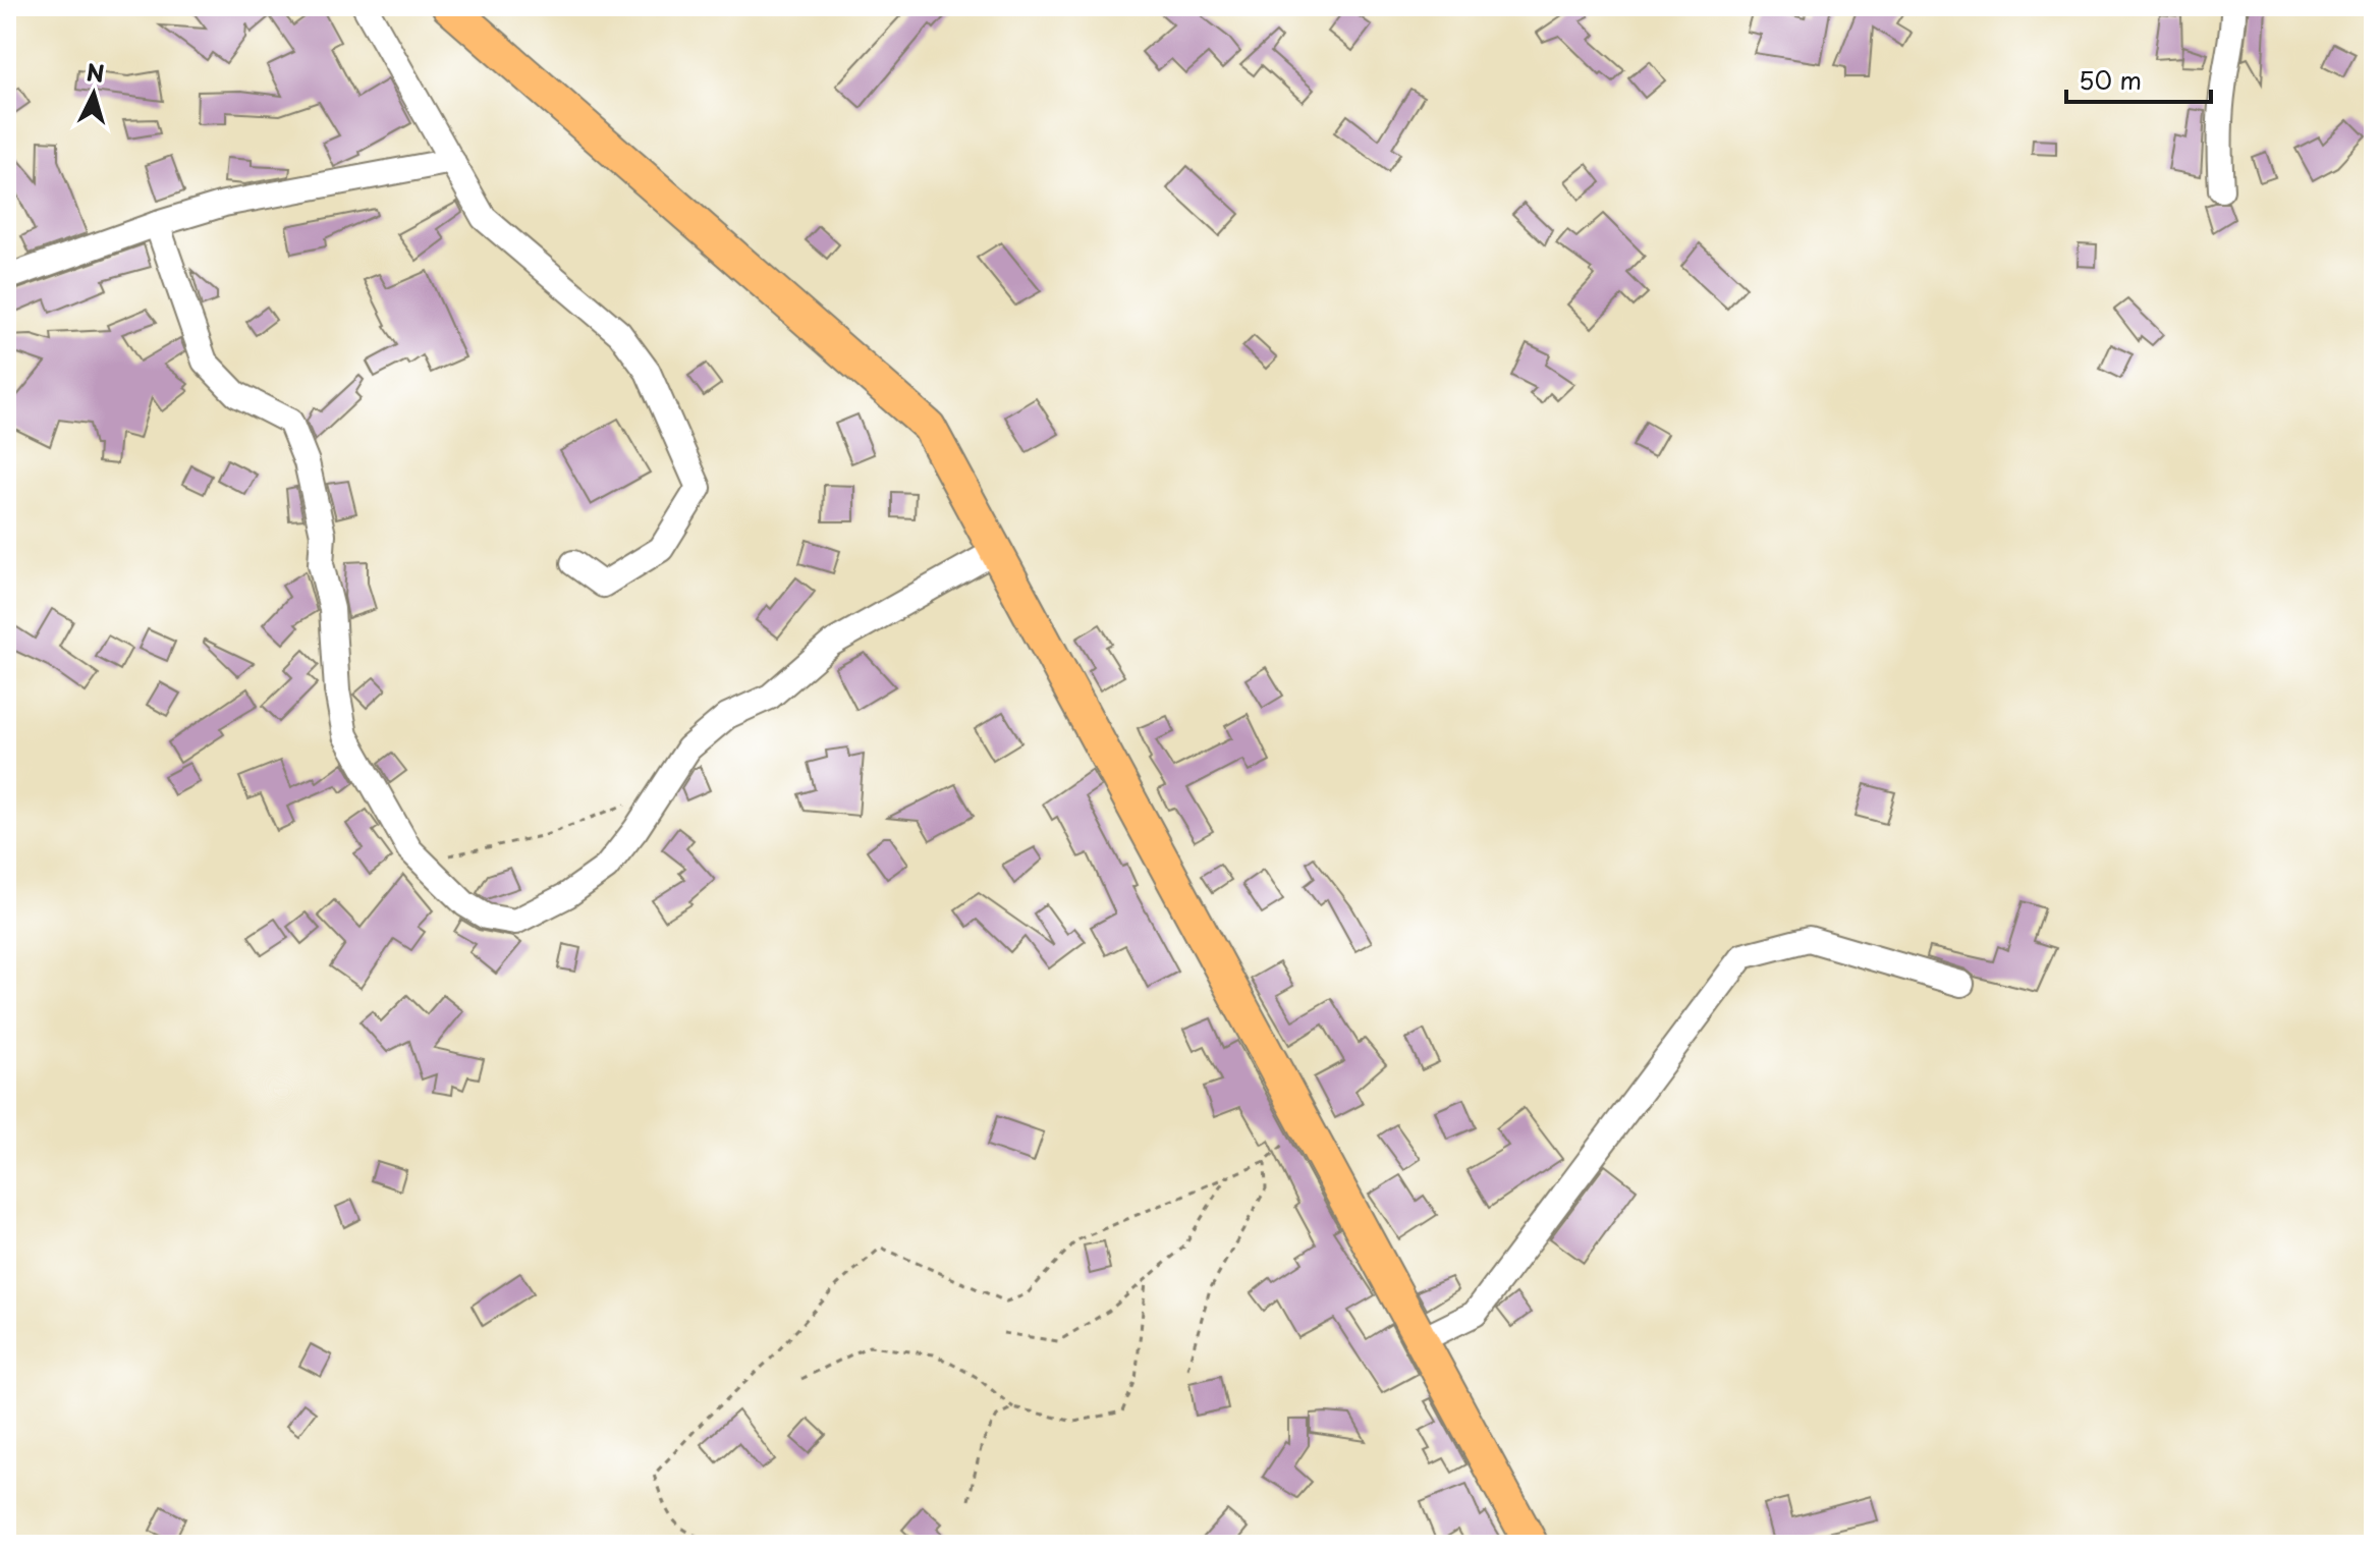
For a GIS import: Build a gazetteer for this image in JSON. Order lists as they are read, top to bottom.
{
  "scale_bar": "50 m",
  "north": "top"
}
